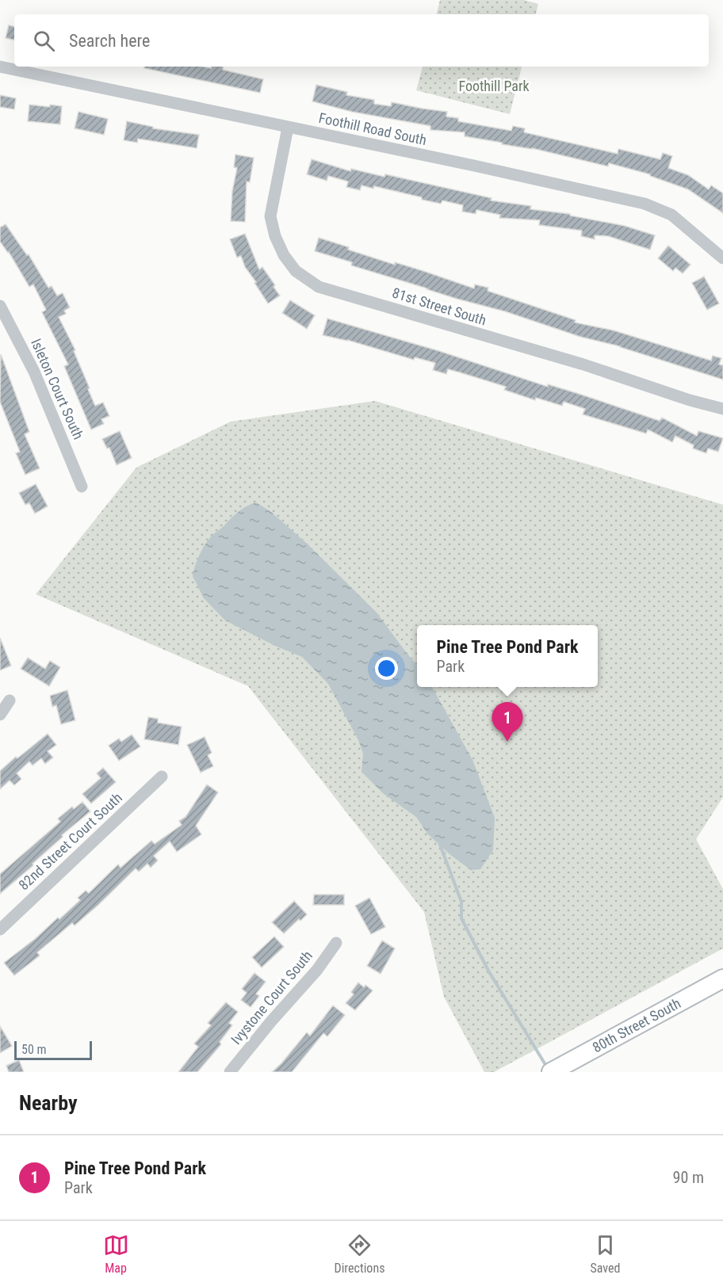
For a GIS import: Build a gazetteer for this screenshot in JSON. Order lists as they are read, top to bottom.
{
  "streets": {
    "main road": ["80th Street South"],
    "street": [
      "Foothill Road South",
      "81st Street South",
      "Isleton Court South",
      "82nd Street Court South",
      "Ivystone Court South"
    ]
  },
  "crossings": [
    ["Foothill Road South", "81st Street South"]
  ],
  "parks": ["Foothill Park"],
  "scale_bar": "50 m",
  "page": {
    "search": "Search here",
    "popup": ["Pine Tree Pond Park", "Park"],
    "pins": "1",
    "scale": "50 m",
    "heading": "Nearby",
    "list": [
      {
        "mark": "1",
        "name": "Pine Tree Pond Park",
        "note": "Park",
        "value": "90 m"
      }
    ],
    "nav": ["Map", "Directions", "Saved"]
  }
}
